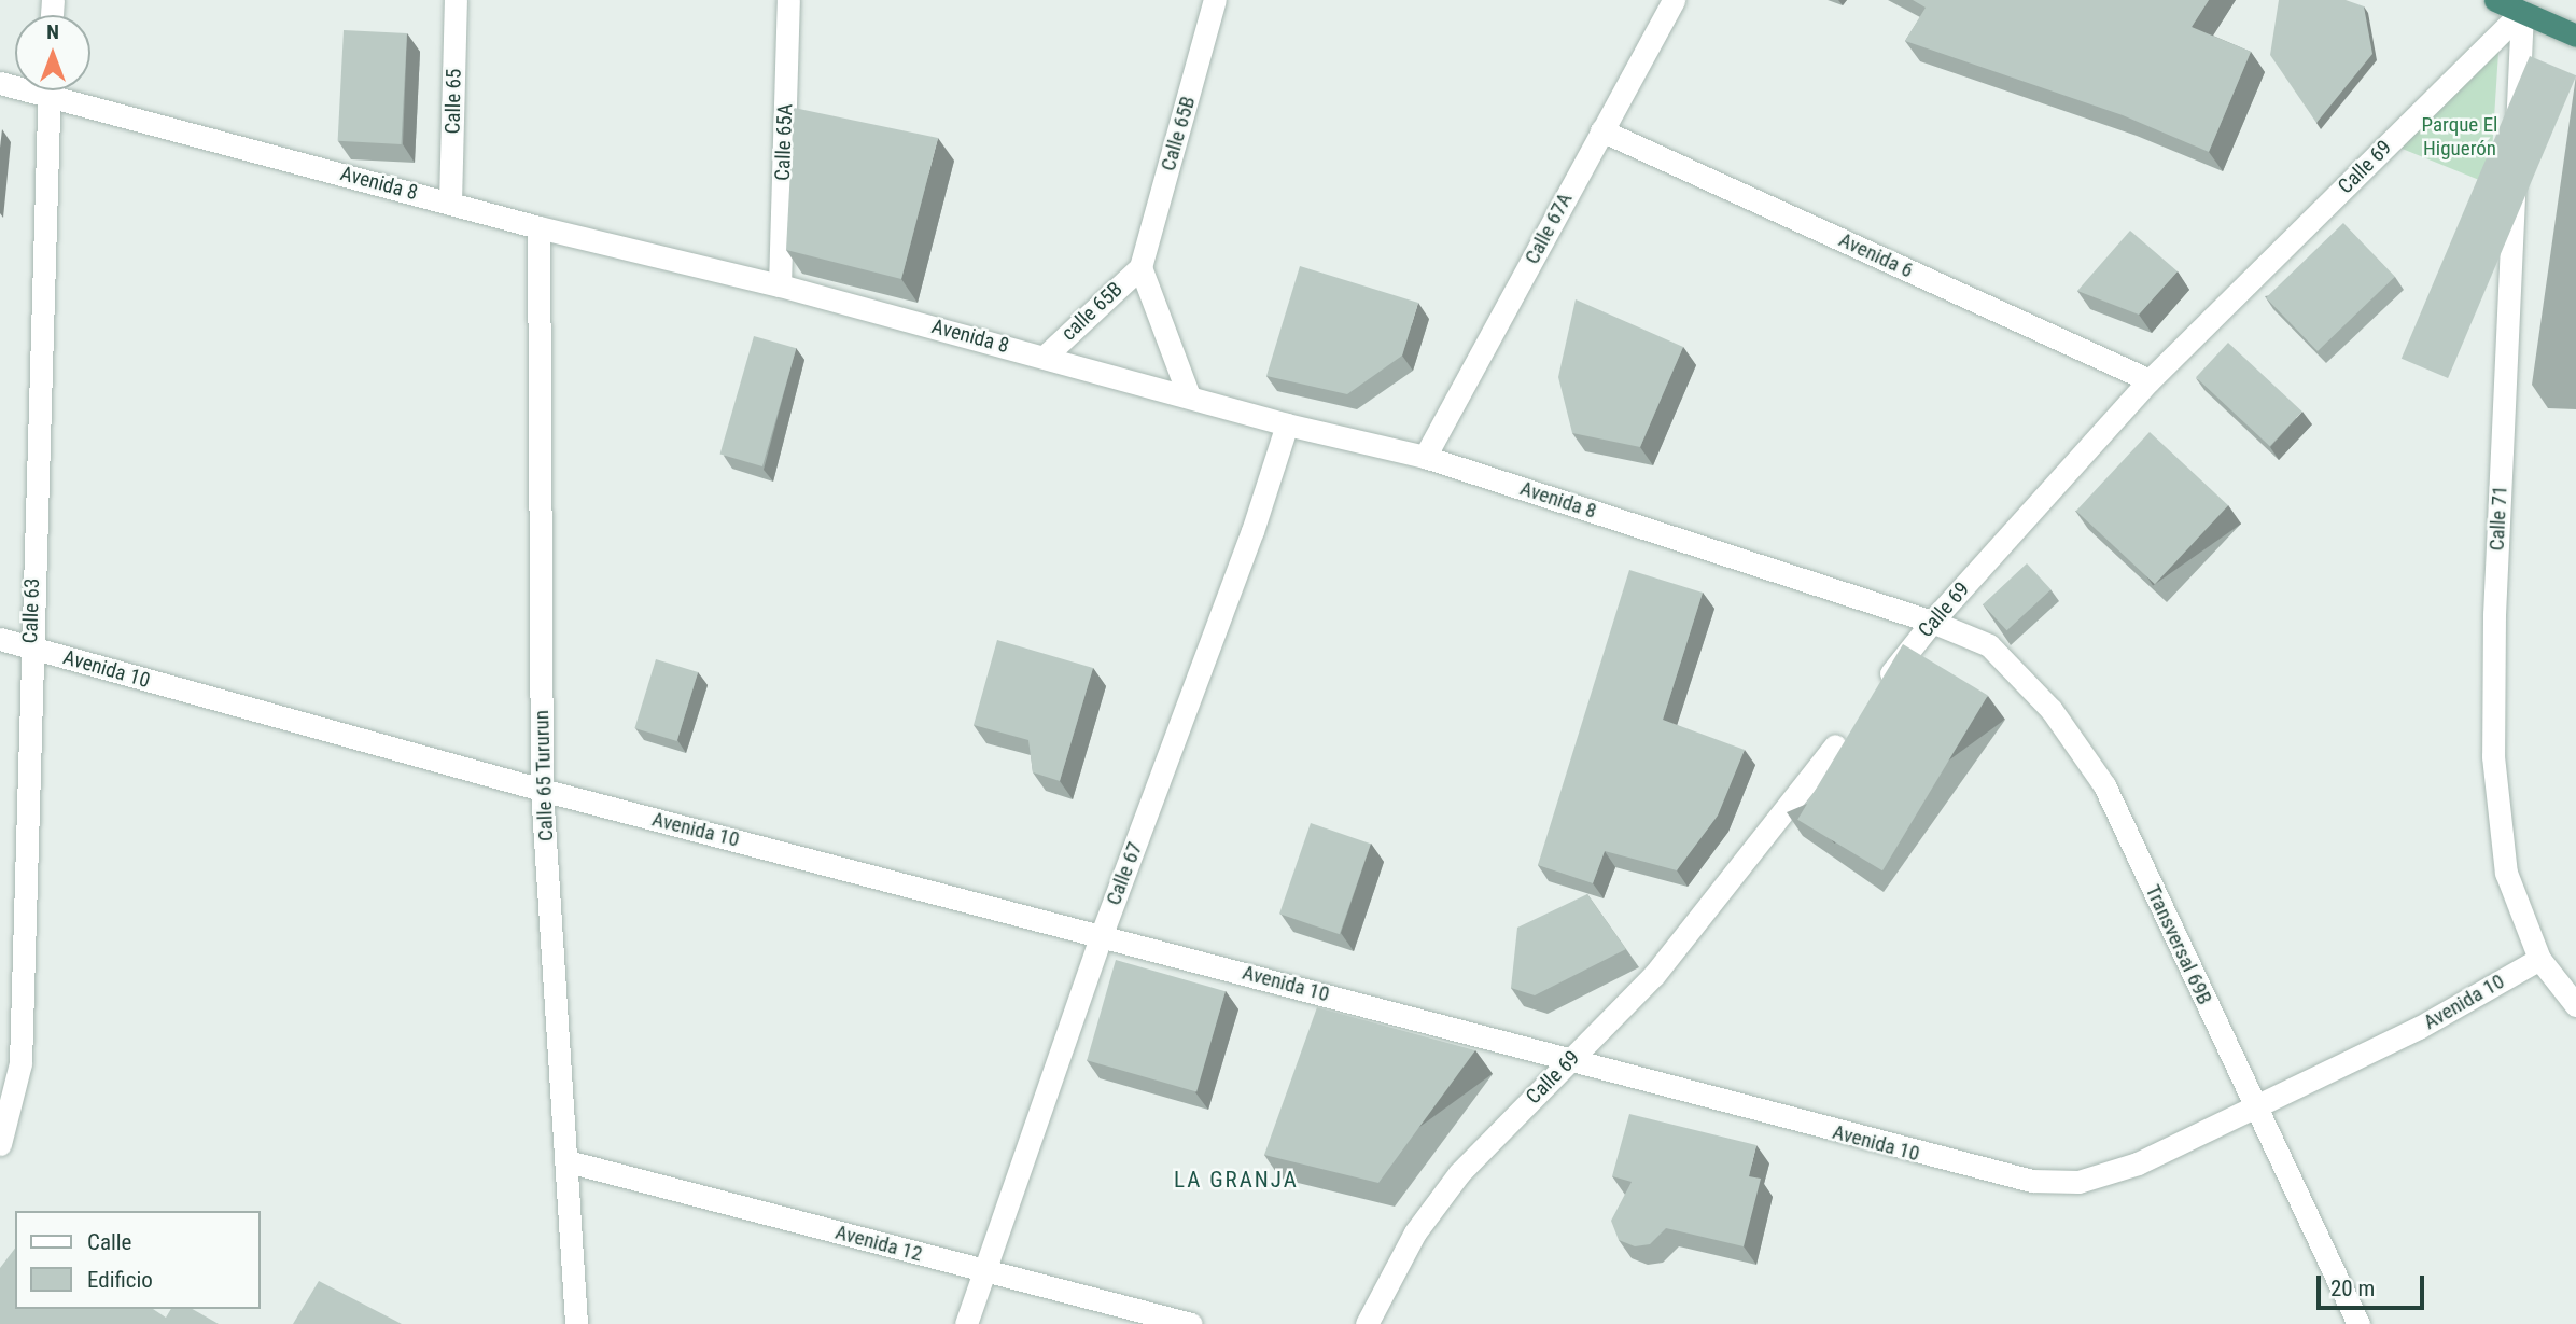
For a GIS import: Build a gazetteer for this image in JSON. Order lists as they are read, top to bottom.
{
  "streets": {
    "street": [
      "Calle 65",
      "Calle 65B",
      "Calle 65A",
      "Calle 69",
      "Avenida 8",
      "Calle 67A",
      "Avenida 6",
      "calle 65B",
      "Calle 71",
      "Calle 63",
      "Avenida 10",
      "Calle 65 Tururun",
      "Calle 67",
      "Transversal 69B",
      "Avenida 12"
    ]
  },
  "crossings": [
    ["Calle 65", "Avenida 8"],
    ["Calle 65B", "calle 65B"],
    ["Calle 65A", "Avenida 8"],
    ["Calle 69", "Avenida 8"],
    ["Calle 69", "Avenida 6"],
    ["Calle 69", "Calle 71"],
    ["Calle 69", "Avenida 10"],
    ["Calle 69", "Transversal 69B"],
    ["Avenida 8", "Calle 67A"],
    ["Avenida 8", "calle 65B"],
    ["Avenida 8", "Calle 65 Tururun"],
    ["Avenida 8", "Calle 67"],
    ["Avenida 8", "Transversal 69B"],
    ["Calle 67A", "Avenida 6"],
    ["Calle 71", "Avenida 10"],
    ["Calle 63", "Avenida 10"],
    ["Avenida 10", "Calle 65 Tururun"],
    ["Avenida 10", "Calle 67"],
    ["Avenida 10", "Transversal 69B"],
    ["Calle 65 Tururun", "Avenida 12"],
    ["Calle 67", "Avenida 12"]
  ],
  "districts": ["LA GRANJA"],
  "parks": ["Parque El Higuerón"],
  "legend": ["Calle", "Edificio"],
  "scale_bar": "20 m",
  "north": "top"
}
